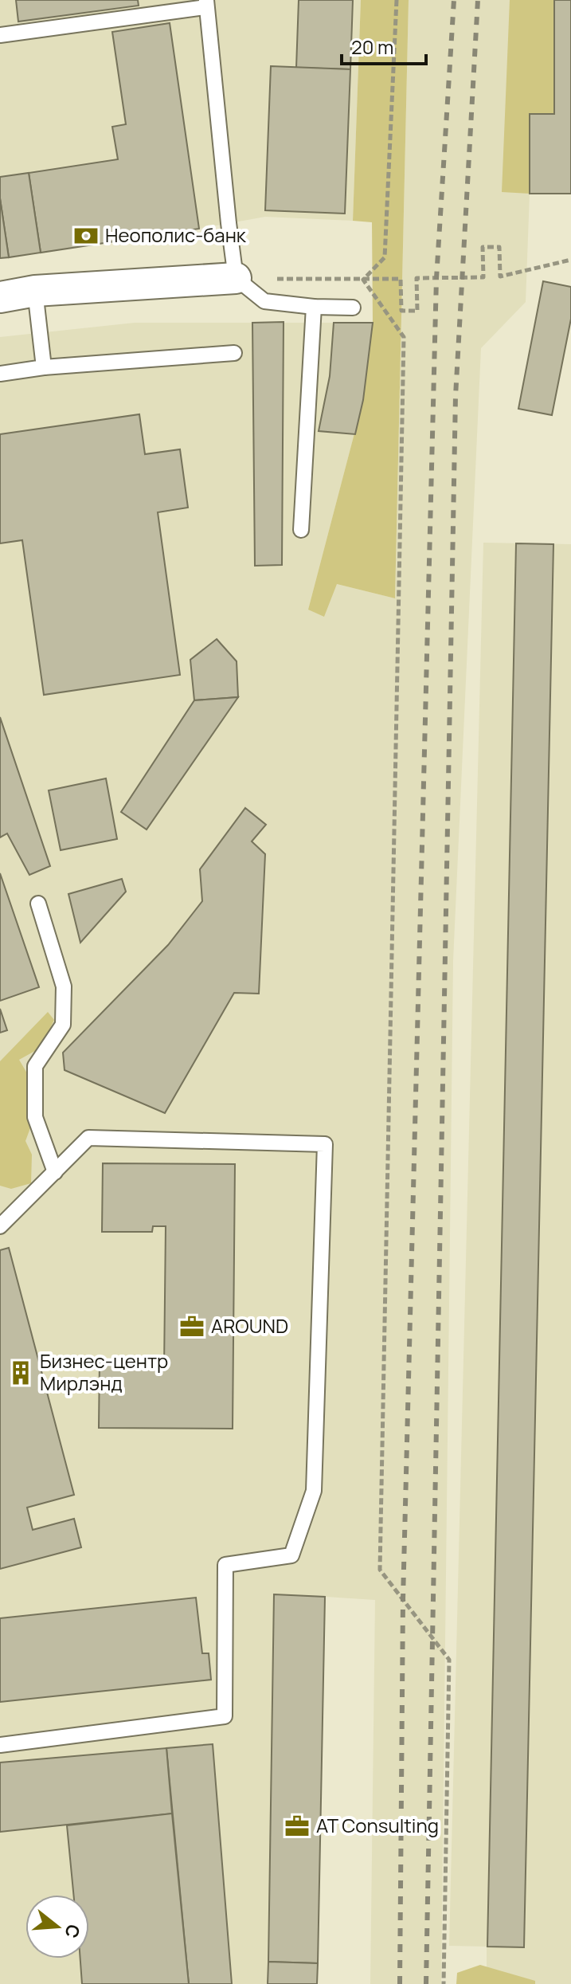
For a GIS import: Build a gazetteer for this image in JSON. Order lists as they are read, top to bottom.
{
  "places": {
    "bank": ["Неополис-банк"],
    "office": ["AROUND", "AT Consulting"],
    "building": ["Бизнес-центр Мирлэнд"]
  },
  "scale_bar": "20 m",
  "north": "right"
}
